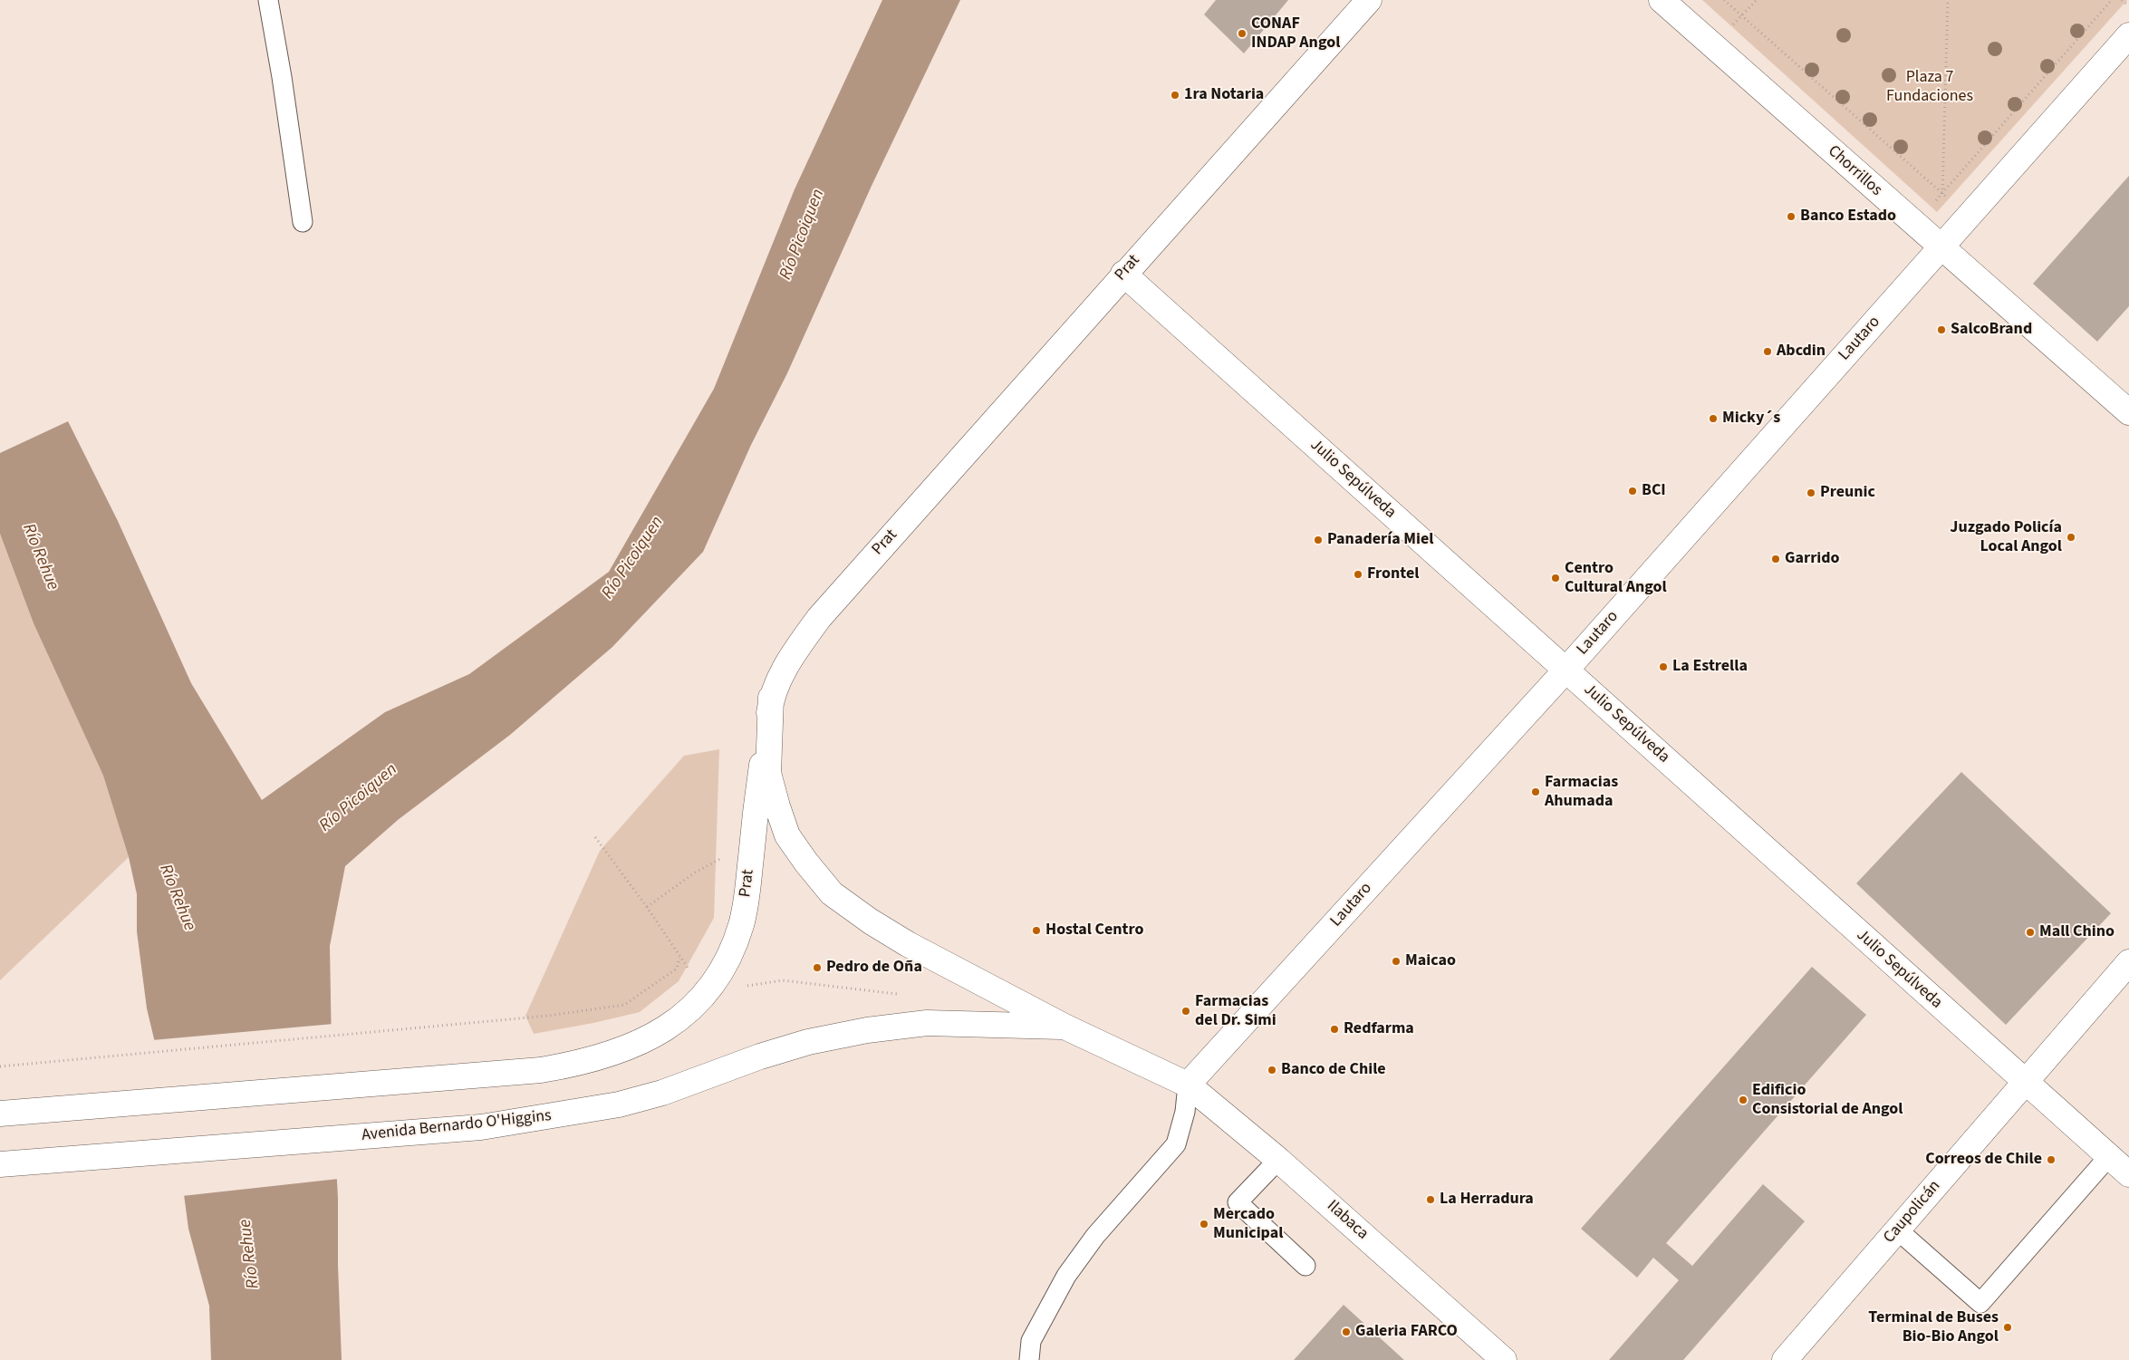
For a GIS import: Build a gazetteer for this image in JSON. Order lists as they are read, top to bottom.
{
  "streets": {
    "main road": [
      "Chorrillos",
      "Prat",
      "Lautaro",
      "Julio Sepúlveda",
      "Avenida Bernardo O'Higgins",
      "Caupolicán",
      "Ilabaca"
    ]
  },
  "crossings": [
    ["Chorrillos", "Lautaro"],
    ["Prat", "Julio Sepúlveda"],
    ["Lautaro", "Julio Sepúlveda"],
    ["Lautaro", "Ilabaca"],
    ["Julio Sepúlveda", "Caupolicán"]
  ],
  "water": ["Río Picoiquen", "Río Rehue"],
  "parks": ["Plaza 7 Fundaciones"],
  "places": [
    "CONAF INDAP Angol",
    "1ra Notaria",
    "Banco Estado",
    "SalcoBrand",
    "Abcdin",
    "Micky´s",
    "BCI",
    "Preunic",
    "Juzgado Policía Local Angol",
    "Panadería Miel",
    "Garrido",
    "Frontel",
    "Centro Cultural Angol",
    "La Estrella",
    "Farmacias Ahumada",
    "Hostal Centro",
    "Mall Chino",
    "Maicao",
    "Pedro de Oña",
    "Farmacias del Dr. Simi",
    "Redfarma",
    "Banco de Chile",
    "Edificio Consistorial de Angol",
    "Correos de Chile",
    "La Herradura",
    "Mercado Municipal",
    "Terminal de Buses Bio-Bio Angol",
    "Galeria FARCO"
  ]
}
